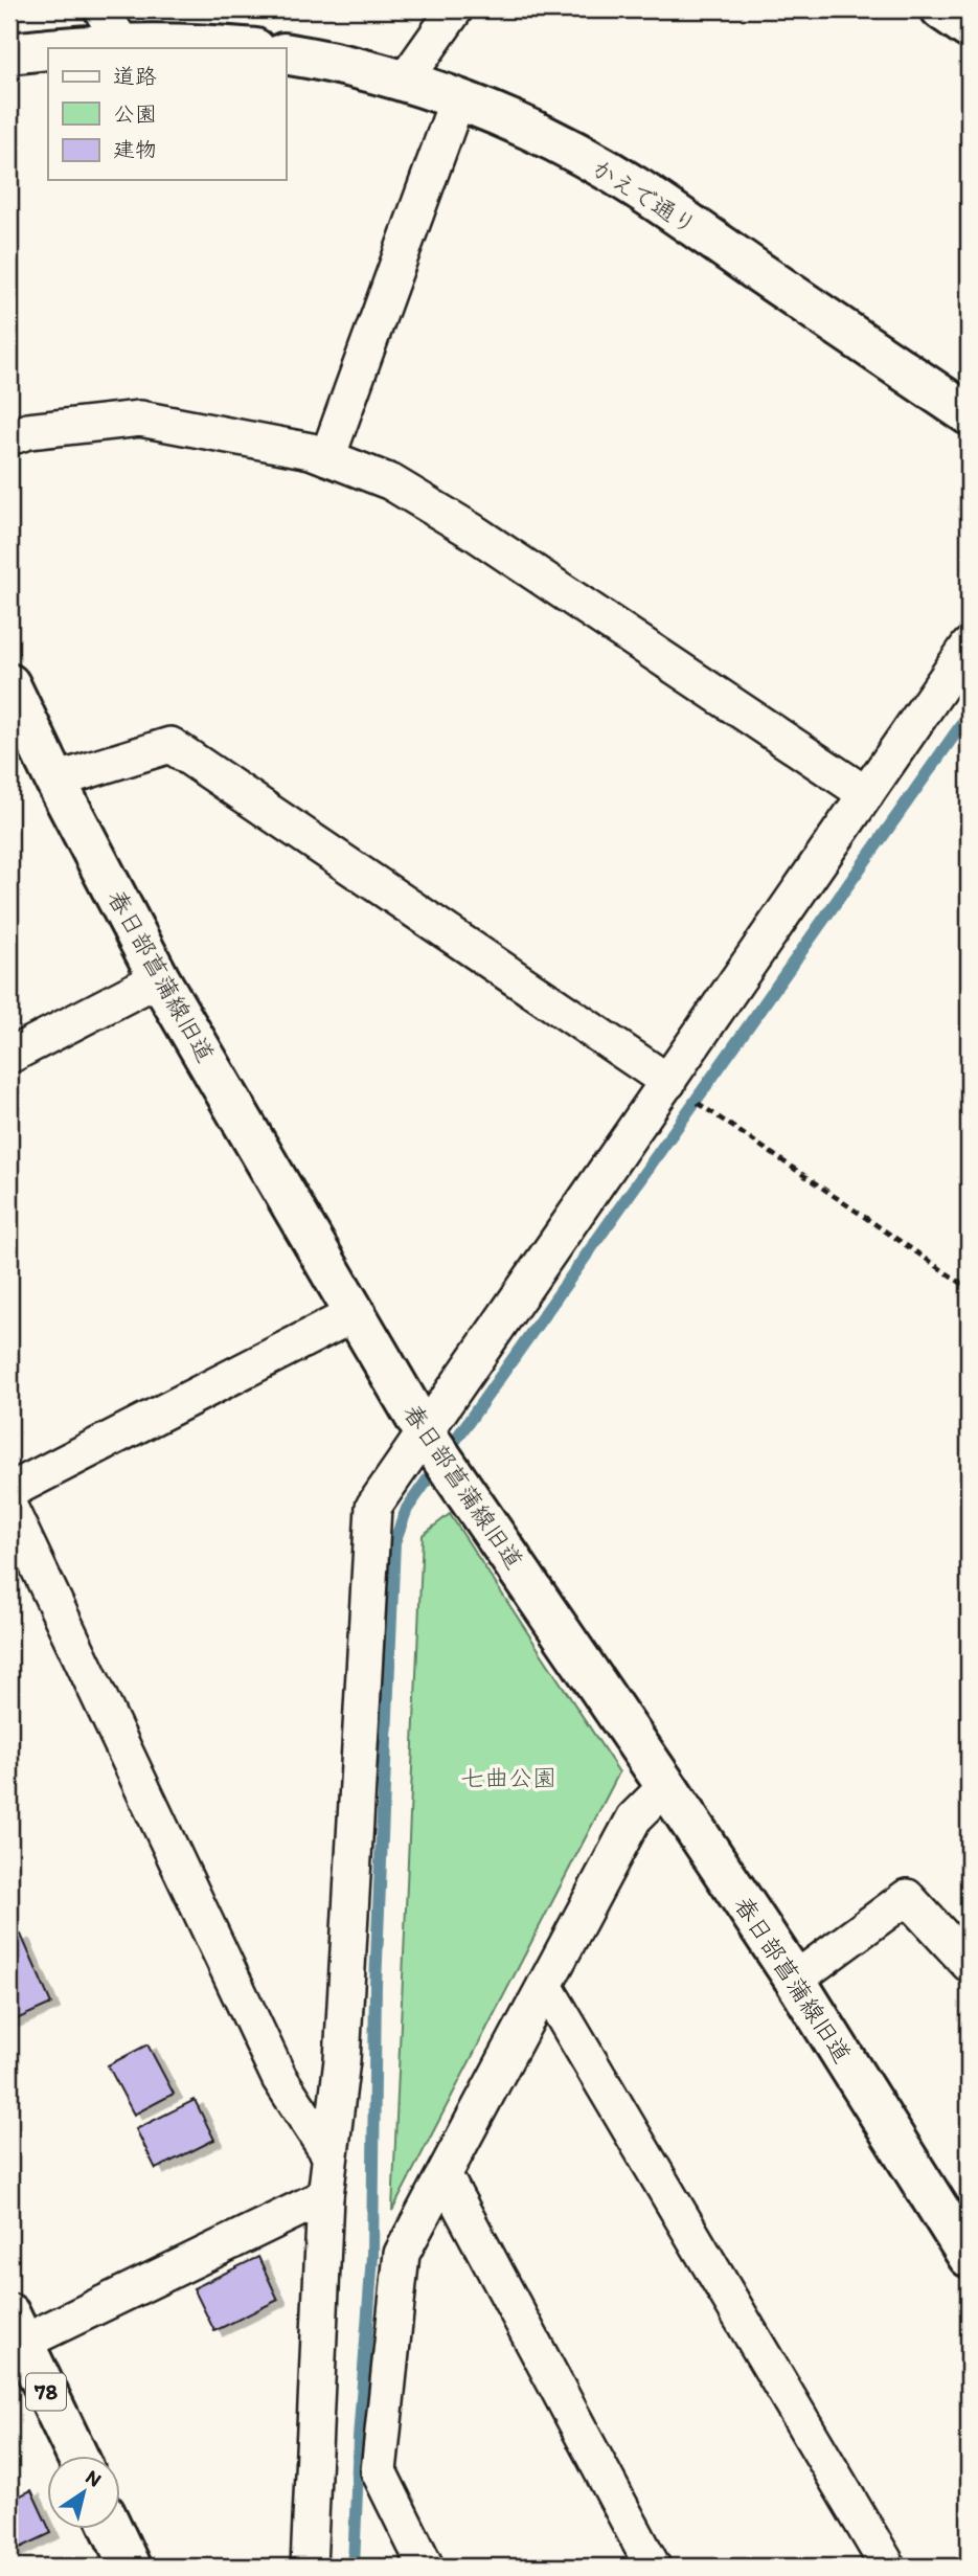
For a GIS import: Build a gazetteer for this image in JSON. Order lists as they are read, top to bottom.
{
  "streets": {
    "street": ["かえで通り", "春日部菖蒲線旧道", "78"]
  },
  "parks": ["七曲公園"],
  "legend": ["道路", "公園", "建物"],
  "north": "top right"
}
